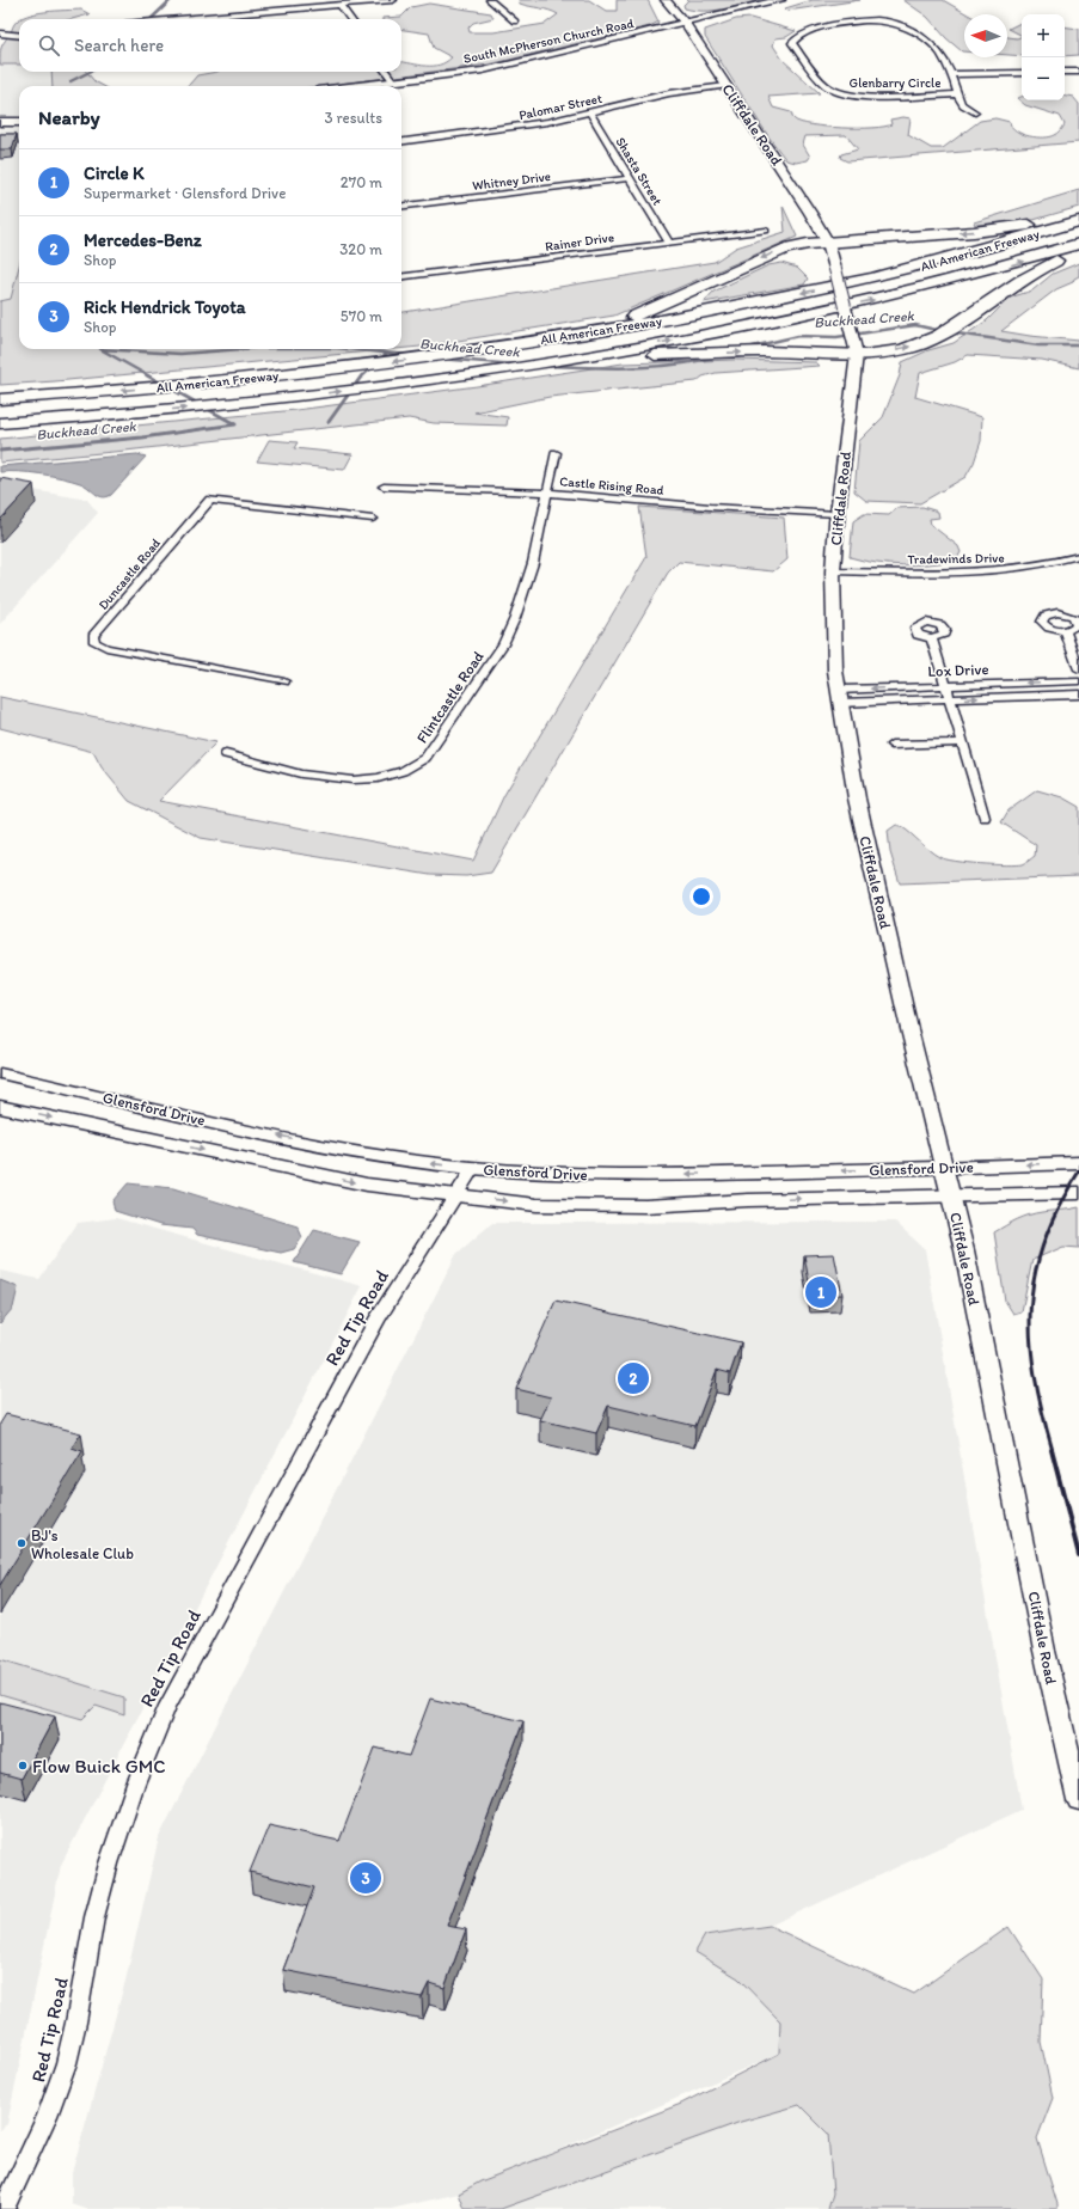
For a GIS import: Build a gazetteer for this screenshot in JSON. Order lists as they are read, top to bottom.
{
  "streets": {
    "highway": ["All American Freeway"],
    "main road": ["South McPherson Church Road", "Cliffdale Road", "Glensford Drive"],
    "street": [
      "Glenbarry Circle",
      "Palomar Street",
      "Shasta Street",
      "Whitney Drive",
      "Rainer Drive",
      "Castle Rising Road",
      "Tradewinds Drive",
      "Duncastle Road",
      "Lox Drive",
      "Flintcastle Road",
      "Red Tip Road"
    ]
  },
  "crossings": [
    ["South McPherson Church Road", "Cliffdale Road"],
    ["Palomar Street", "Cliffdale Road"],
    ["Palomar Street", "Shasta Street"],
    ["Cliffdale Road", "Castle Rising Road"],
    ["Cliffdale Road", "Tradewinds Drive"],
    ["Cliffdale Road", "Lox Drive"],
    ["Cliffdale Road", "Glensford Drive"],
    ["Shasta Street", "Whitney Drive"],
    ["Shasta Street", "Rainer Drive"],
    ["Castle Rising Road", "Flintcastle Road"],
    ["Glensford Drive", "Red Tip Road"]
  ],
  "water": ["Buckhead Creek"],
  "places": ["BJ's Wholesale Club", "Flow Buick GMC"],
  "north": "left",
  "page": {
    "map_buttons": ["+", "−"],
    "search": "Search here",
    "heading": ["Nearby", "3 results"],
    "list": [
      {
        "mark": "1",
        "name": "Circle K",
        "note": "Supermarket · Glensford Drive",
        "value": "270 m"
      },
      {
        "mark": "2",
        "name": "Mercedes-Benz",
        "note": "Shop",
        "value": "320 m"
      },
      {
        "mark": "3",
        "name": "Rick Hendrick Toyota",
        "note": "Shop",
        "value": "570 m"
      }
    ],
    "pins": ["1", "2", "3"]
  }
}
